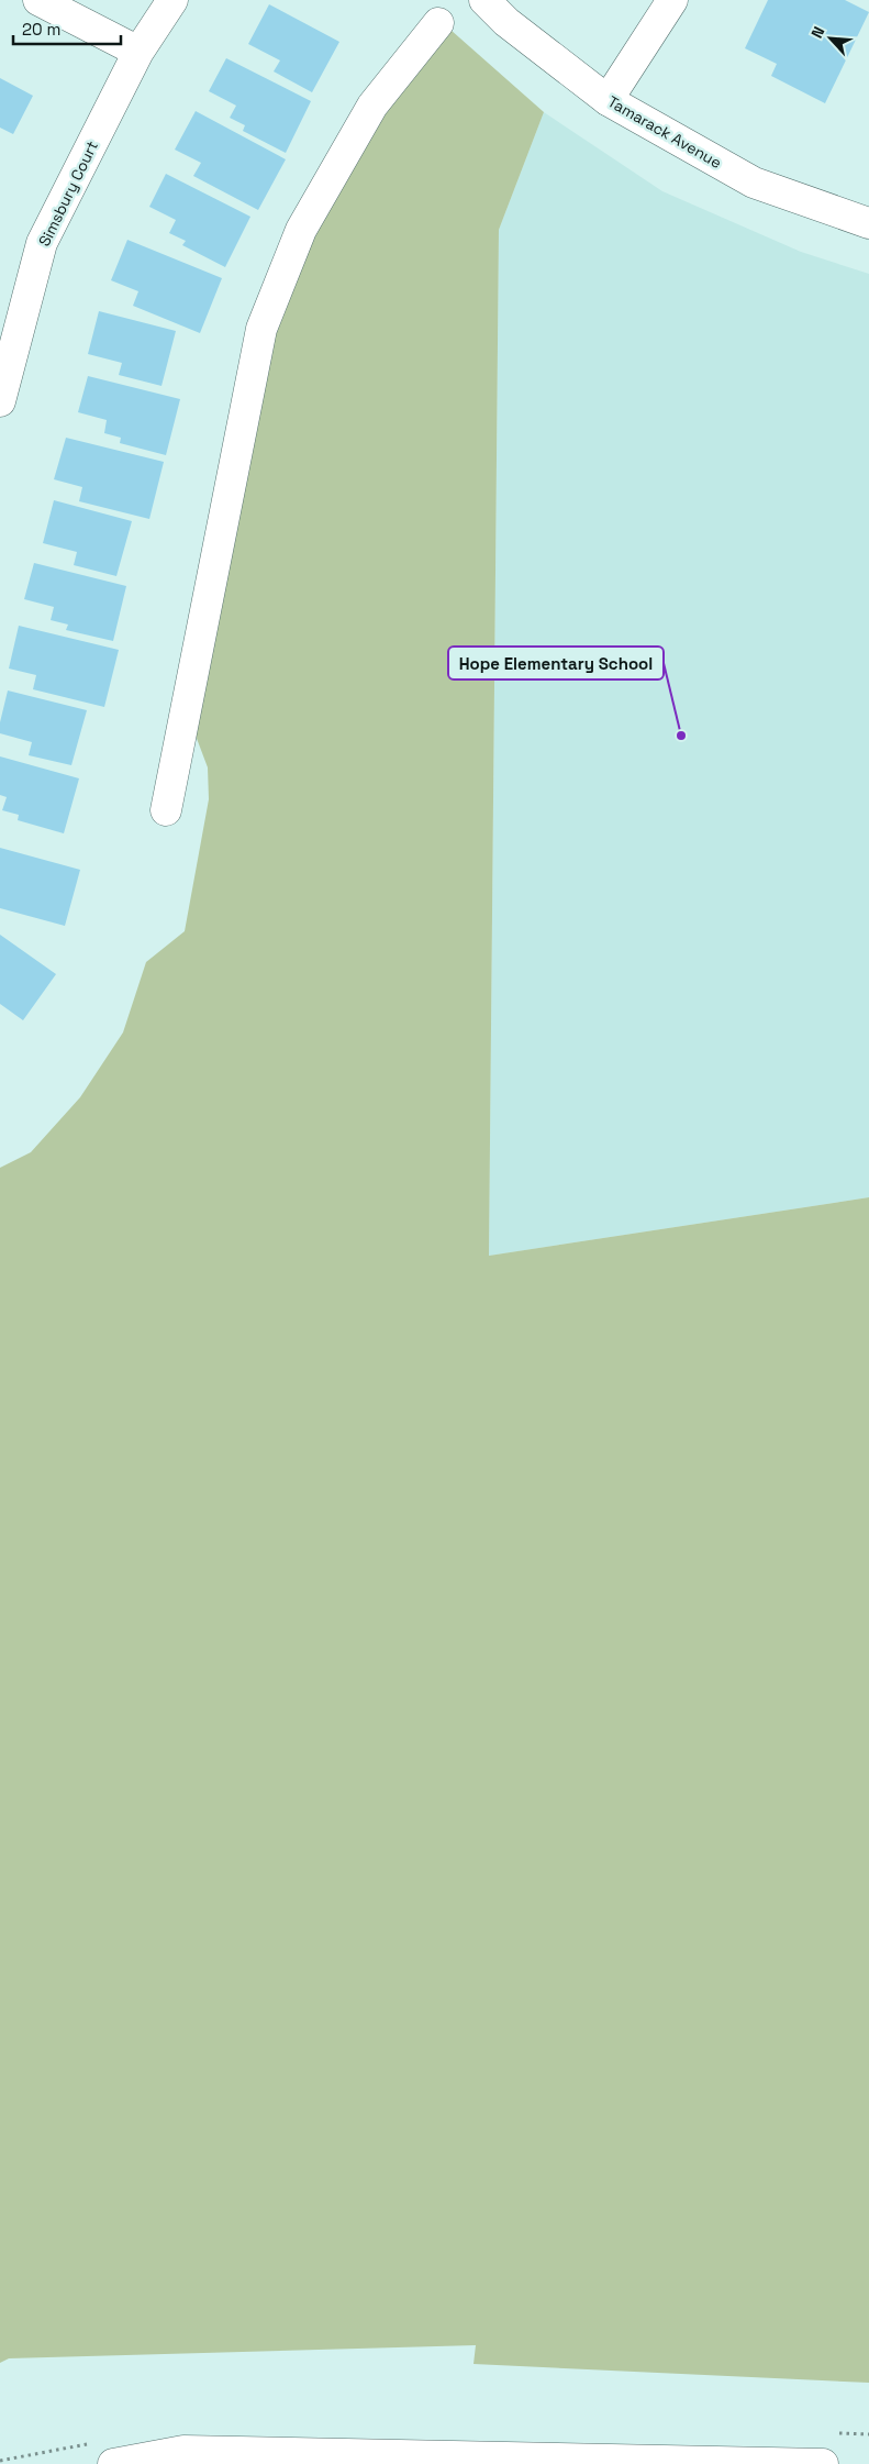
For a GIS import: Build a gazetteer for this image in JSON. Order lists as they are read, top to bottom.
{
  "streets": {
    "main road": ["Tamarack Avenue", "Simsbury Court"]
  },
  "places": ["Hope Elementary School"],
  "scale_bar": "20 m",
  "north": "top left"
}
